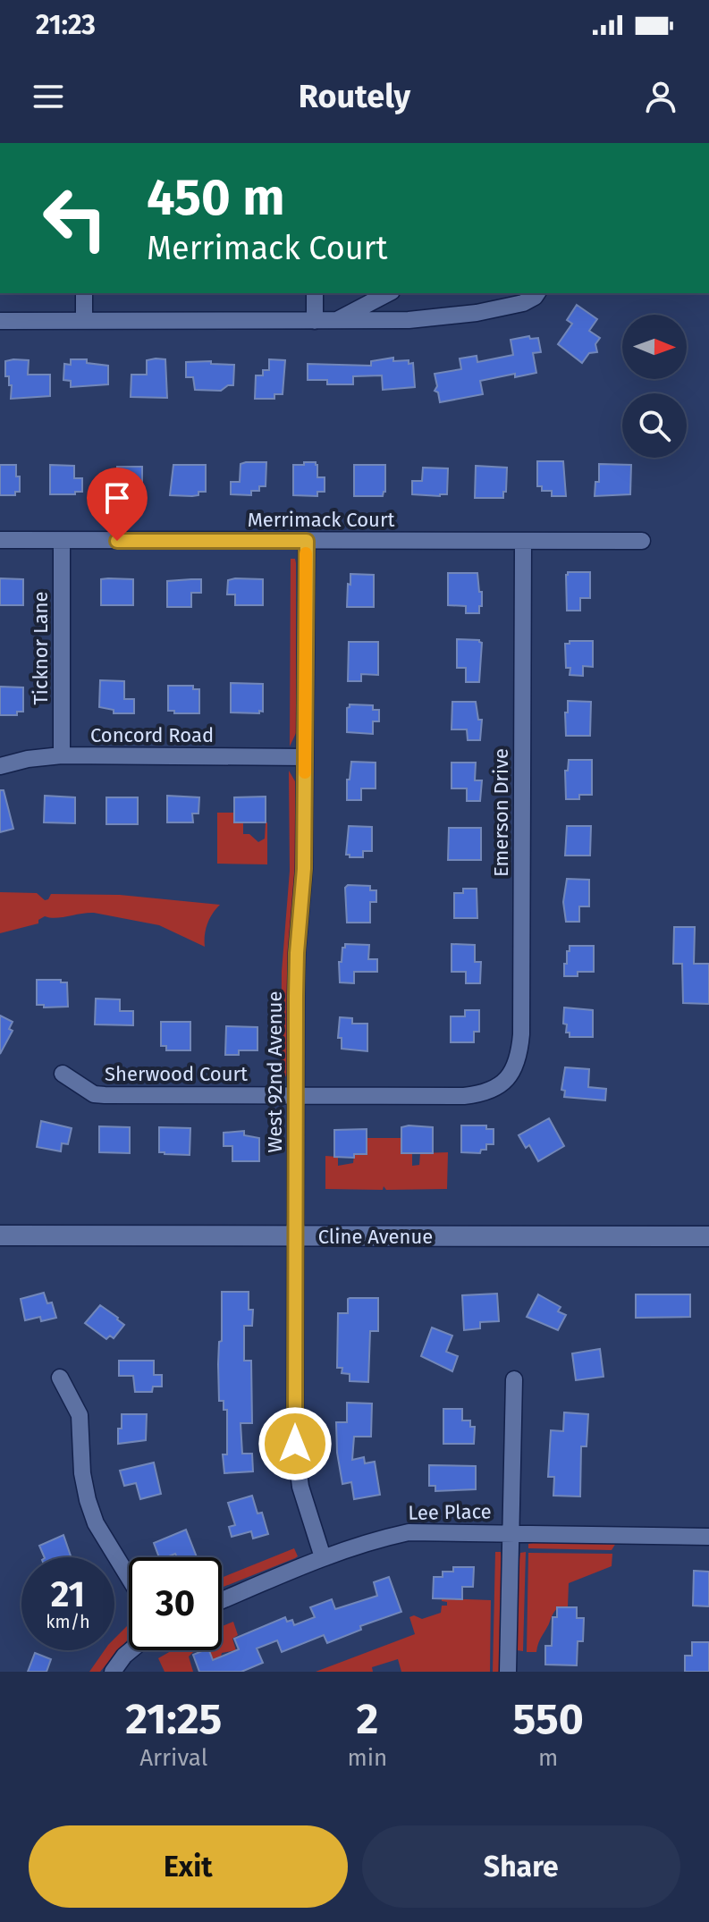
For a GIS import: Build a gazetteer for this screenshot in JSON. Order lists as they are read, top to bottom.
{
  "streets": {
    "street": [
      "Merrimack Court",
      "Ticknor Lane",
      "Concord Road",
      "Emerson Drive",
      "West 92nd Avenue",
      "Sherwood Court",
      "Cline Avenue",
      "Lee Place"
    ]
  },
  "crossings": [
    ["Merrimack Court", "Ticknor Lane"],
    ["Merrimack Court", "Emerson Drive"],
    ["Merrimack Court", "West 92nd Avenue"],
    ["Ticknor Lane", "Concord Road"],
    ["Concord Road", "West 92nd Avenue"],
    ["Emerson Drive", "Sherwood Court"],
    ["West 92nd Avenue", "Sherwood Court"],
    ["West 92nd Avenue", "Cline Avenue"],
    ["West 92nd Avenue", "Lee Place"]
  ],
  "north": "right",
  "page": {
    "status": "21:23",
    "header": "Routely",
    "turn": ["450 m", "Merrimack Court"],
    "speed": "21 km/h",
    "limit": "30",
    "eta": [
      "21:25",
      "Arrival",
      "2",
      "min",
      "550",
      "m"
    ],
    "buttons": ["Exit", "Share"]
  }
}
